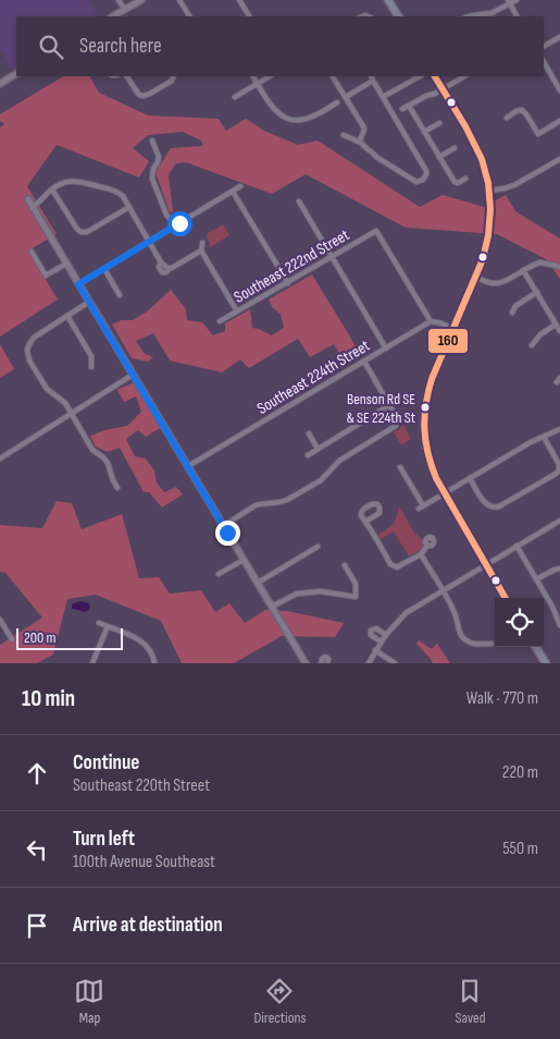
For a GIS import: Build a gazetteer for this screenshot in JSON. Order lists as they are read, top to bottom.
{
  "streets": {
    "street": ["Southeast 222nd Street", "Southeast 224th Street"]
  },
  "crossings": [
    ["Southeast 222nd Street", "Southeast 224th Street"]
  ],
  "places": ["Benson Rd SE & SE 224th St"],
  "lines": ["transit line 160"],
  "scale_bar": "200 m",
  "page": {
    "search": "Search here",
    "scale": "200 m",
    "heading": ["10 min", "Walk · 770 m"],
    "list": [
      ["Continue", "Southeast 220th Street", "220 m"],
      ["Turn left", "100th Avenue Southeast", "550 m"],
      "Arrive at destination"
    ],
    "nav": ["Map", "Directions", "Saved"]
  }
}
